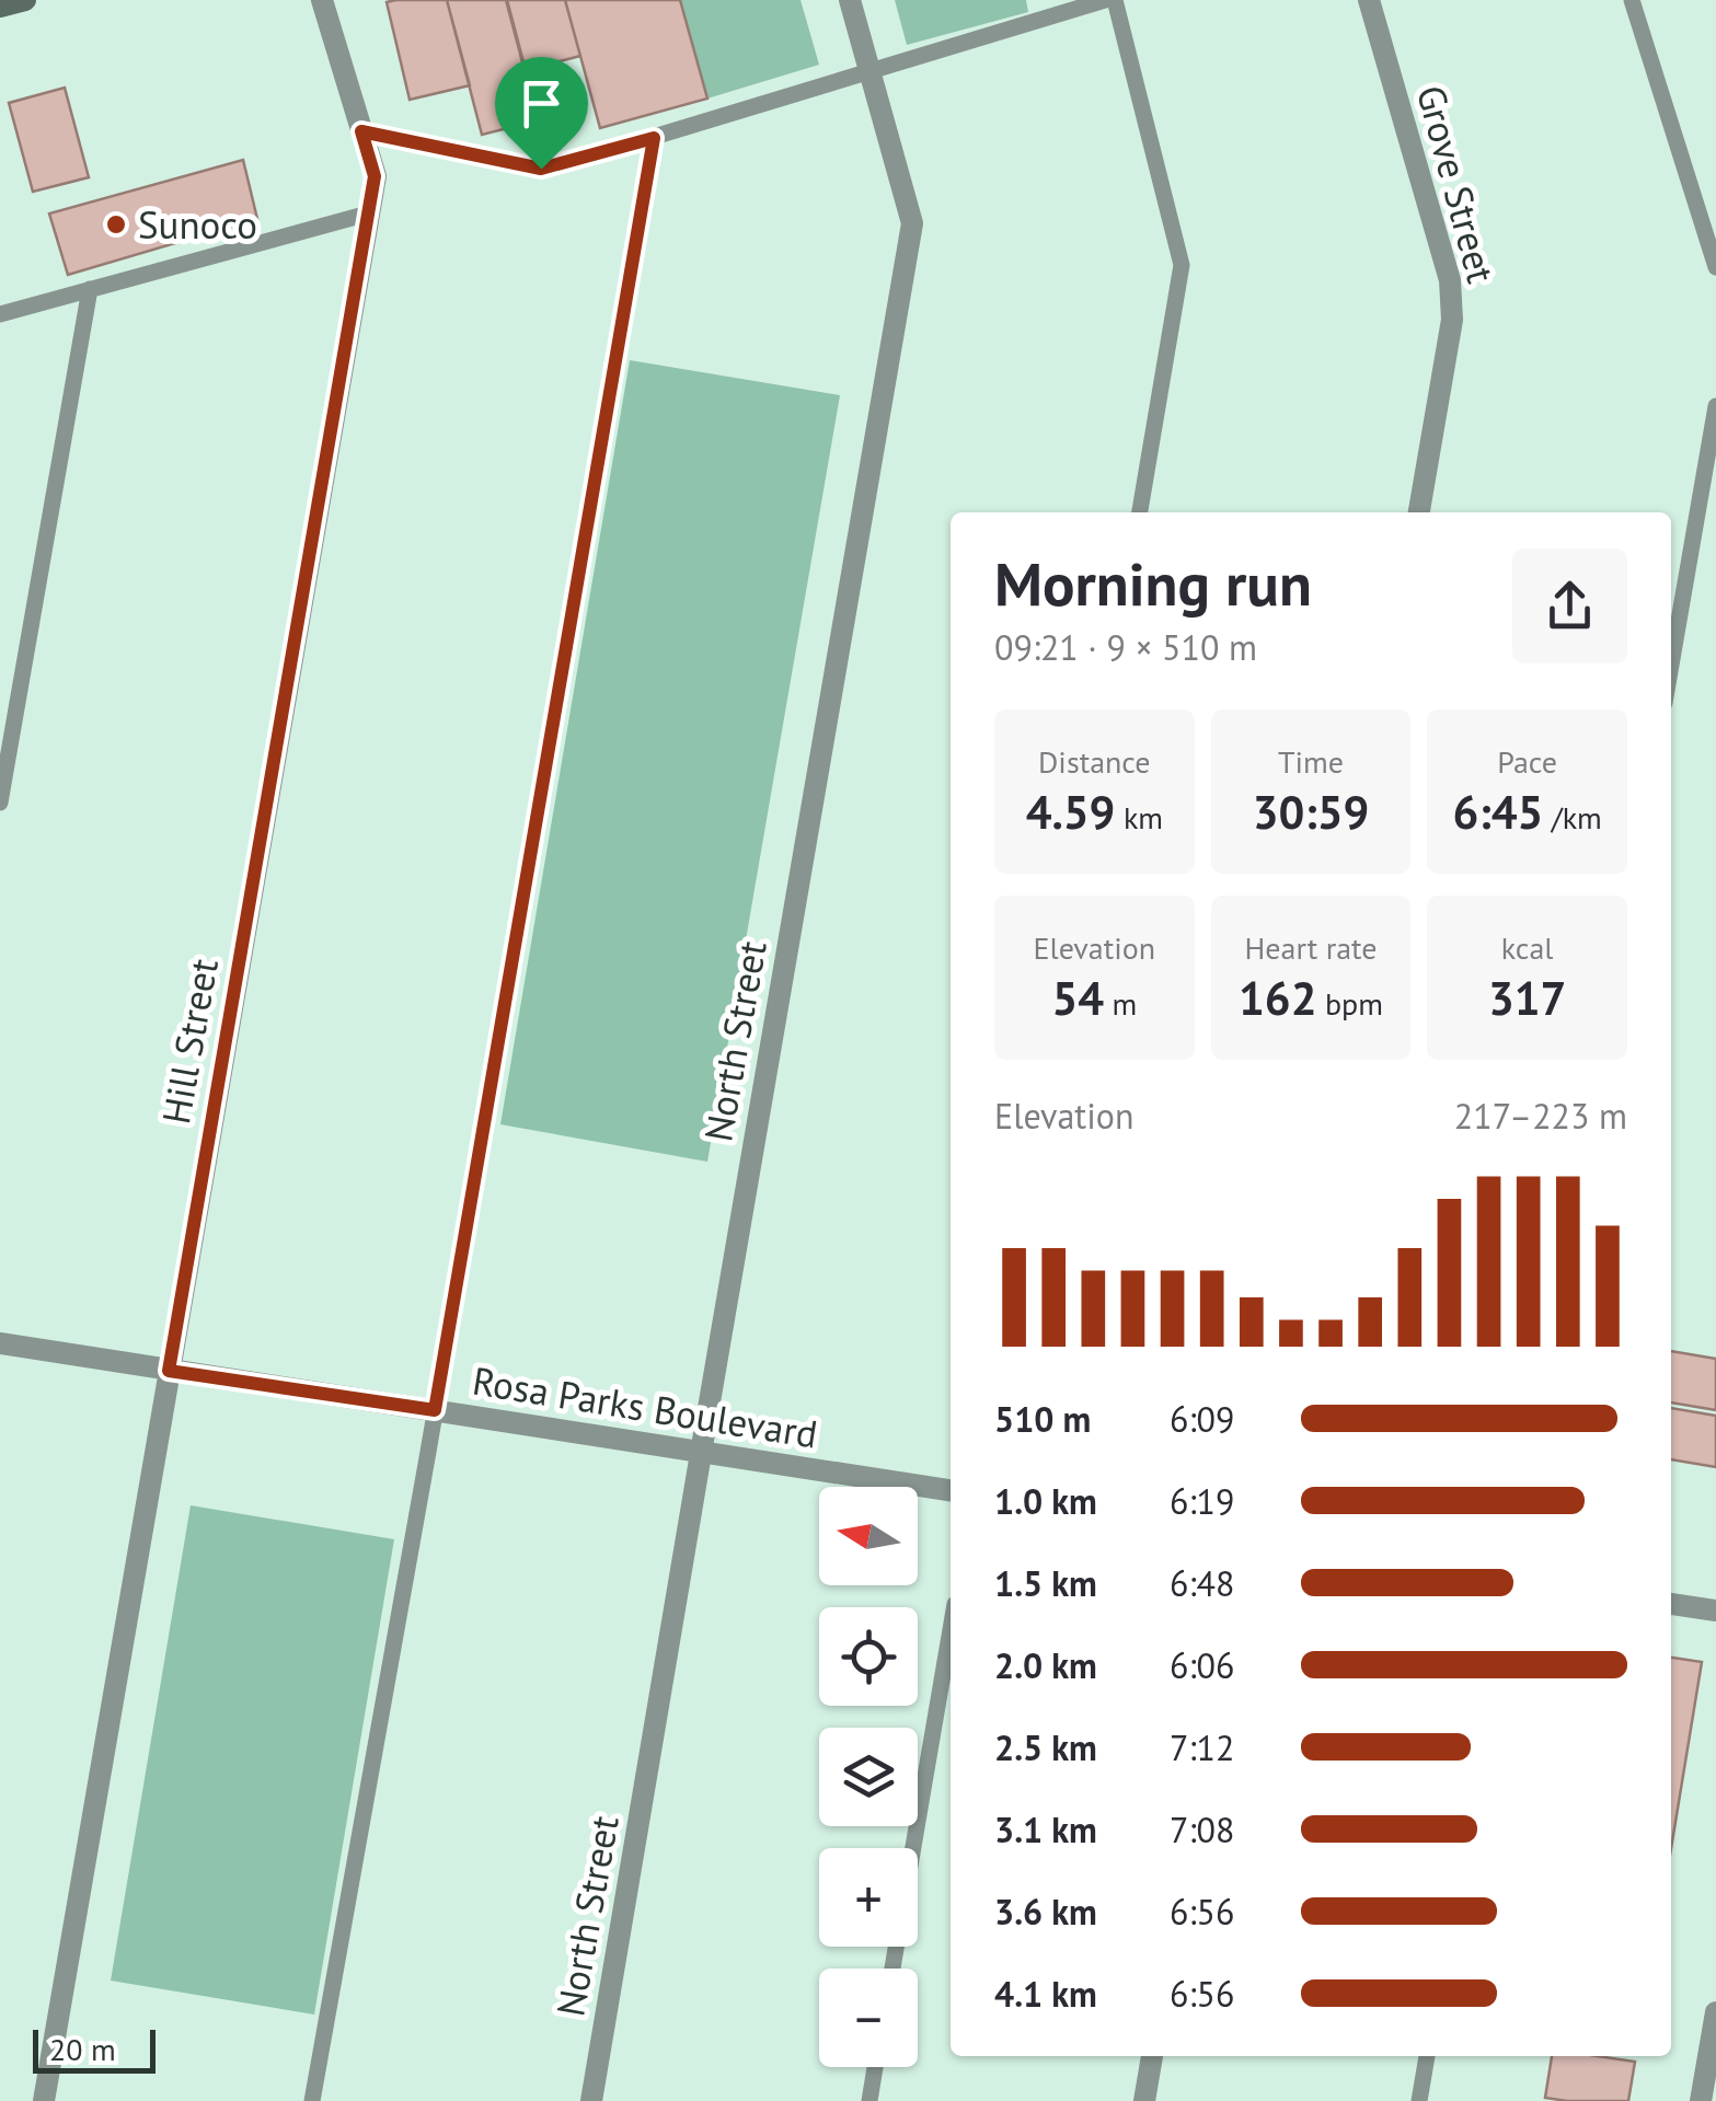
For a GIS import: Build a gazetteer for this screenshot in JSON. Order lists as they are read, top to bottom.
{
  "streets": {
    "street": [
      "Grove Street",
      "Hill Street",
      "North Street",
      "Rosa Parks Boulevard"
    ]
  },
  "crossings": [
    ["Hill Street", "Rosa Parks Boulevard"],
    ["North Street", "Rosa Parks Boulevard"]
  ],
  "places": ["Sunoco"],
  "scale_bar": "20 m",
  "north": "left",
  "page": {
    "heading": ["Morning run", "09:21 · 9 × 510 m"],
    "stats": [
      ["Distance", "4.59 km"],
      ["Time", "30:59"],
      ["Pace", "6:45 /km"],
      ["Elevation", "54 m"],
      ["Heart rate", "162 bpm"],
      ["kcal", "317"]
    ],
    "chart": ["Elevation", "217–223 m"],
    "list": [
      {
        "name": "510 m",
        "note": "6:09"
      },
      {
        "name": "1.0 km",
        "note": "6:19"
      },
      {
        "name": "1.5 km",
        "note": "6:48"
      },
      {
        "name": "2.0 km",
        "note": "6:06"
      },
      {
        "name": "2.5 km",
        "note": "7:12"
      },
      {
        "name": "3.1 km",
        "note": "7:08"
      },
      {
        "name": "3.6 km",
        "note": "6:56"
      },
      {
        "name": "4.1 km",
        "note": "6:56"
      }
    ],
    "map_buttons": ["+", "−"],
    "scale": "20 m"
  }
}
